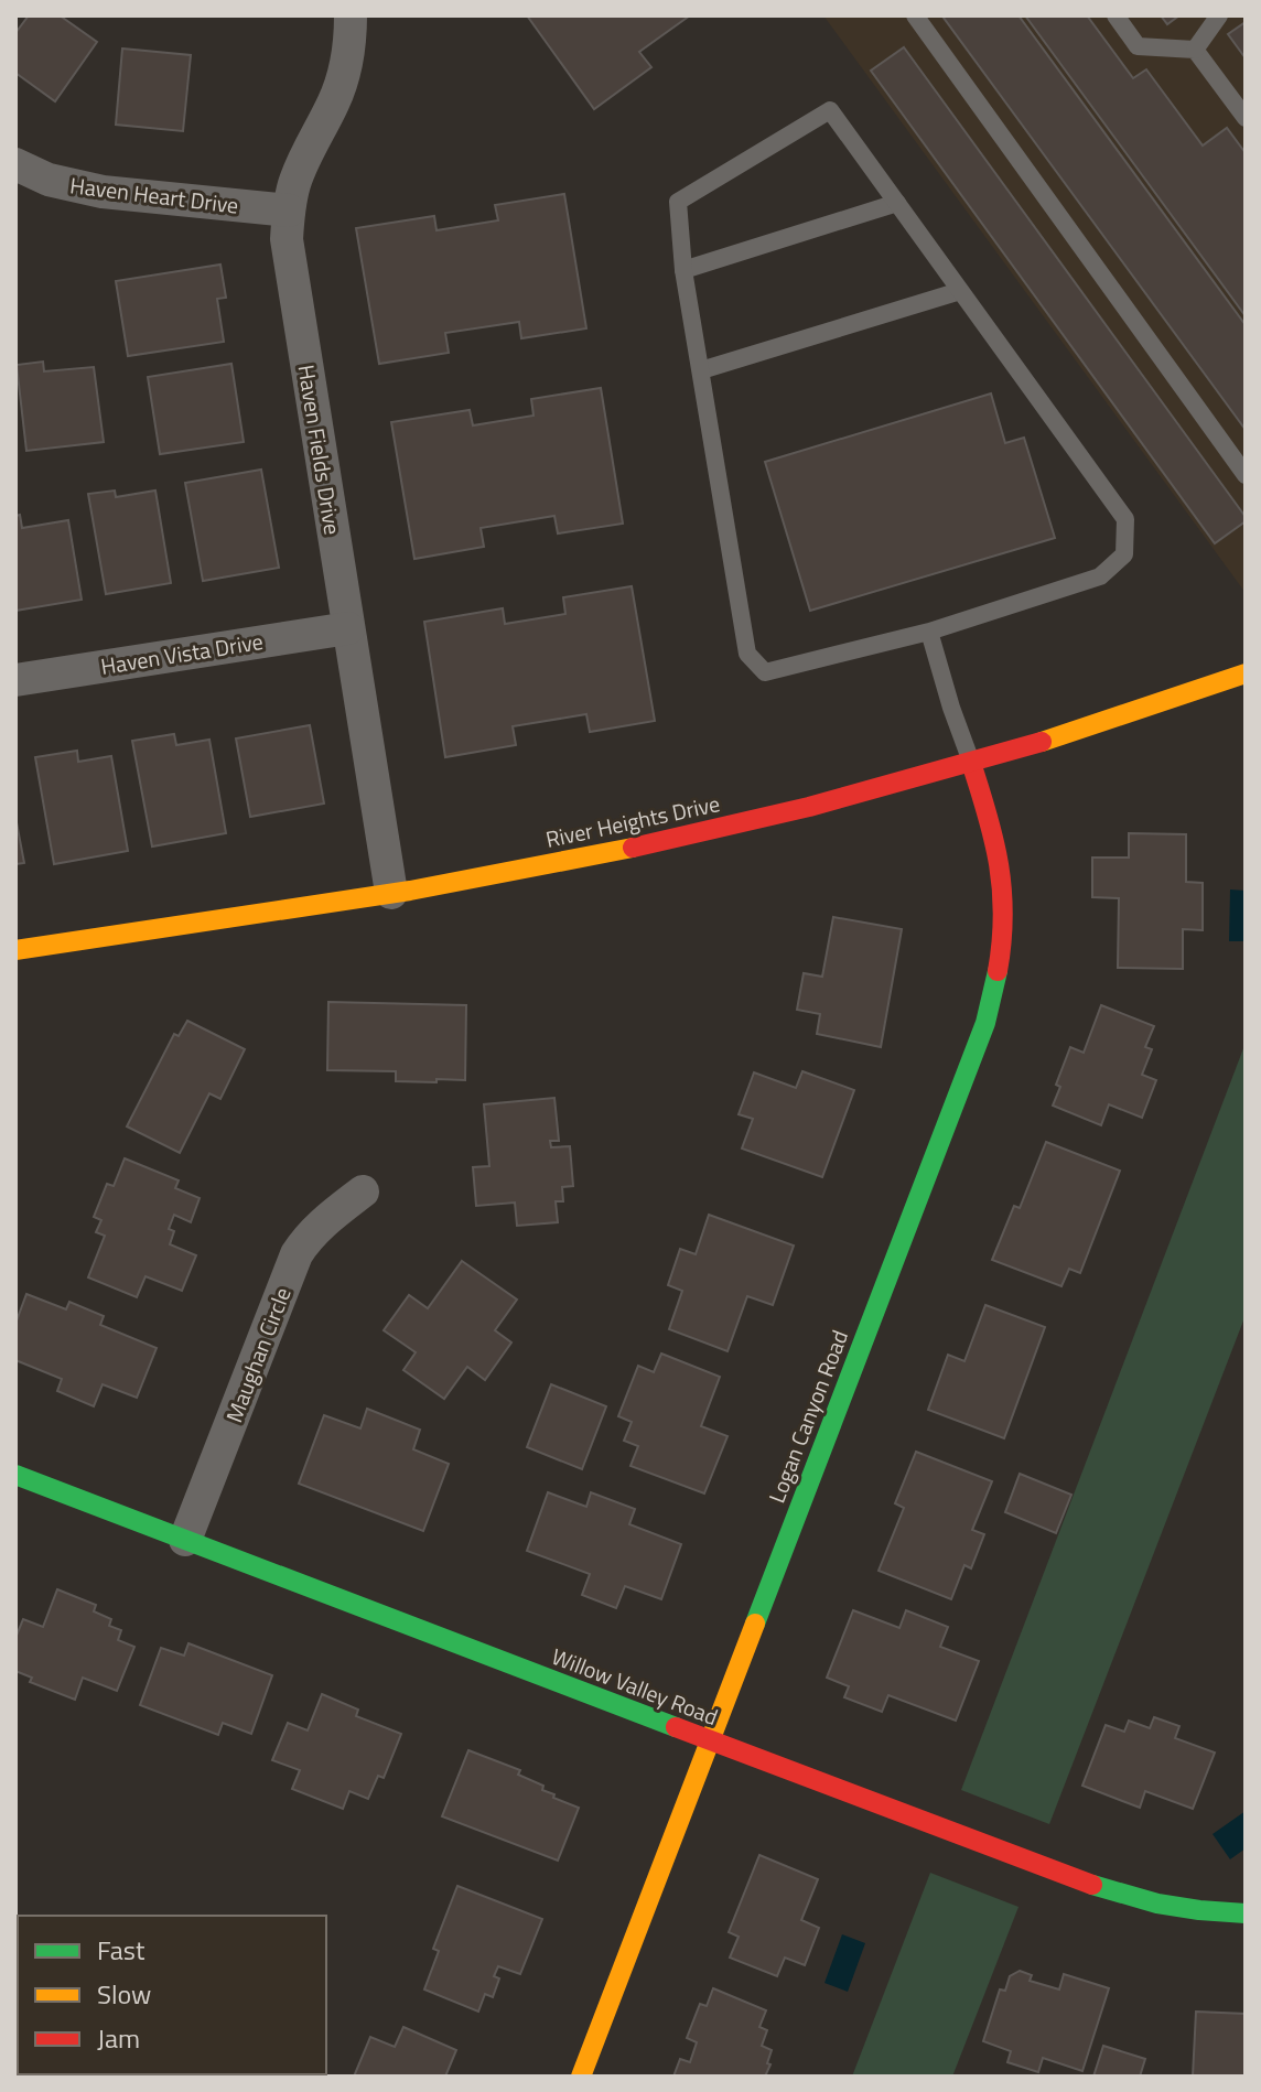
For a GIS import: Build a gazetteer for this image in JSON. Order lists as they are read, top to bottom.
{
  "streets": {
    "street": [
      "Haven Heart Drive",
      "Haven Fields Drive",
      "Haven Vista Drive",
      "River Heights Drive",
      "Maughan Circle",
      "Logan Canyon Road",
      "Willow Valley Road"
    ]
  },
  "crossings": [
    ["Haven Heart Drive", "Haven Fields Drive"],
    ["Haven Fields Drive", "Haven Vista Drive"],
    ["Haven Fields Drive", "River Heights Drive"],
    ["River Heights Drive", "Logan Canyon Road"],
    ["Maughan Circle", "Willow Valley Road"],
    ["Logan Canyon Road", "Willow Valley Road"]
  ],
  "legend": ["Fast", "Slow", "Jam"]
}
